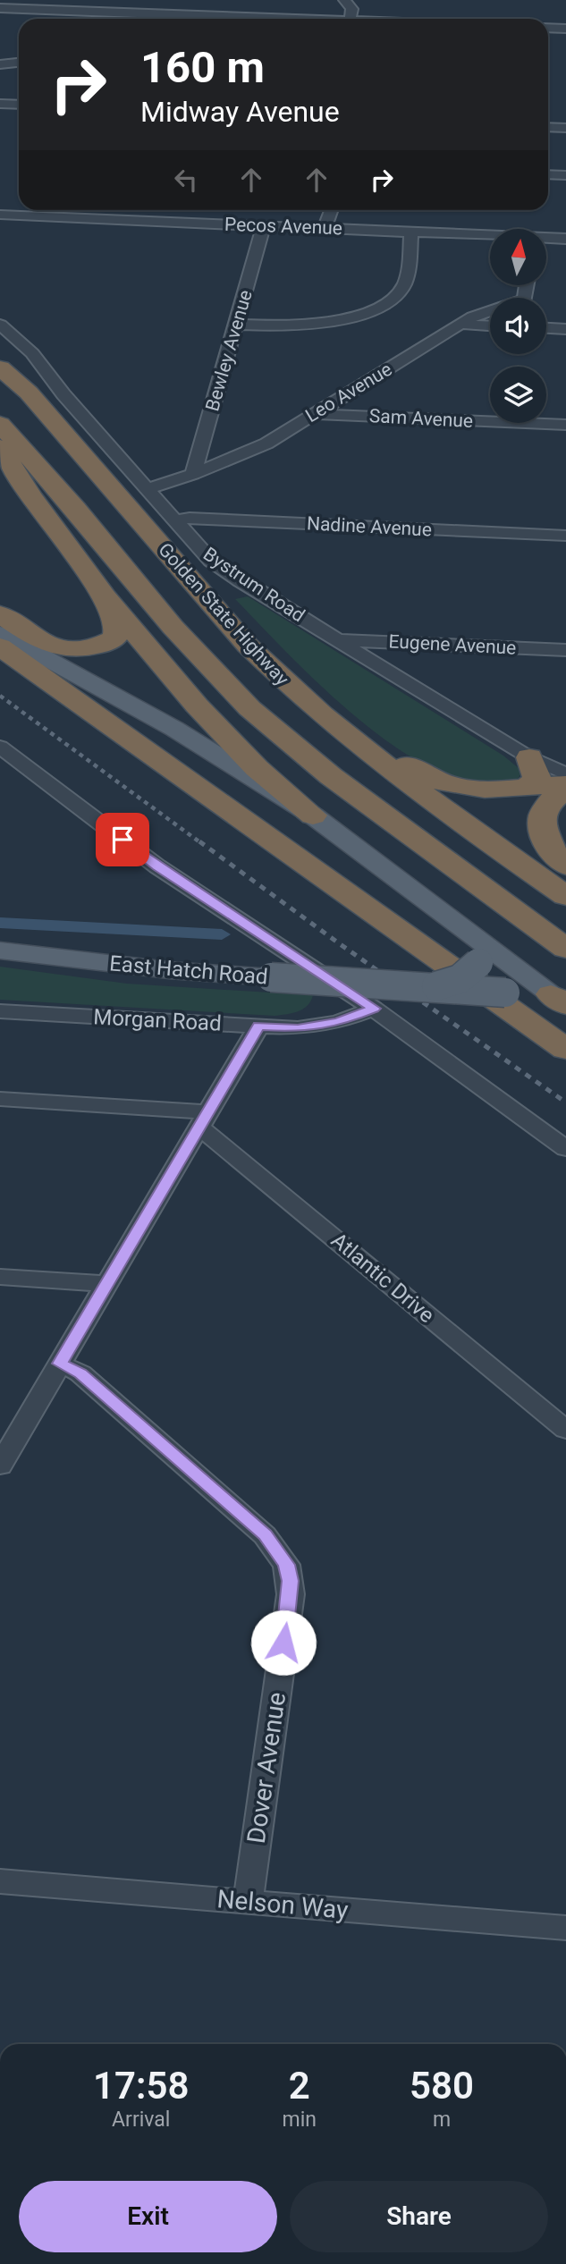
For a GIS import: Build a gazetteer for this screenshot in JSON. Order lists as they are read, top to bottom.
{
  "streets": {
    "highway": ["Golden State Highway"],
    "main road": ["East Hatch Road"],
    "street": [
      "Pecos Avenue",
      "Bewley Avenue",
      "Leo Avenue",
      "Sam Avenue",
      "Nadine Avenue",
      "Bystrum Road",
      "Eugene Avenue",
      "Morgan Road",
      "Atlantic Drive",
      "Dover Avenue",
      "Nelson Way"
    ]
  },
  "crossings": [
    ["Pecos Avenue", "Bewley Avenue"],
    ["Bewley Avenue", "Leo Avenue"],
    ["Leo Avenue", "Sam Avenue"],
    ["Leo Avenue", "Bystrum Road"],
    ["Nadine Avenue", "Bystrum Road"],
    ["Bystrum Road", "Eugene Avenue"],
    ["Dover Avenue", "Nelson Way"]
  ],
  "north": "top",
  "page": {
    "turn": ["160 m", "Midway Avenue"],
    "eta": [
      "17:58",
      "Arrival",
      "2",
      "min",
      "580",
      "m"
    ],
    "buttons": ["Exit", "Share"]
  }
}
